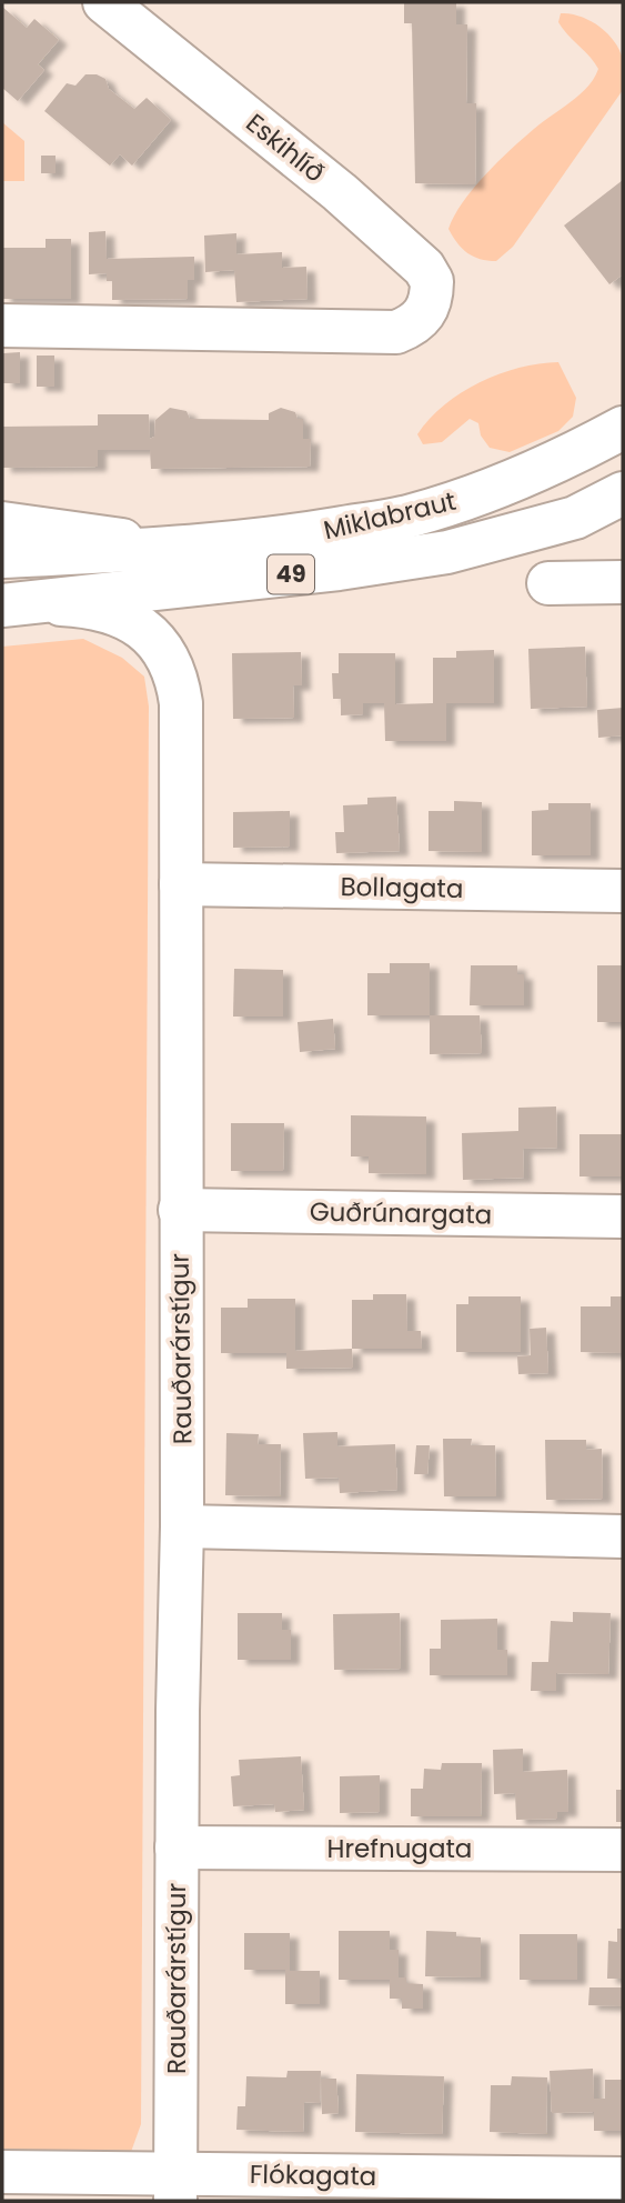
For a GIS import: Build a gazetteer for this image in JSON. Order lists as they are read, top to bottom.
{
  "streets": {
    "main road": [
      "Eskihlíð",
      "Miklabraut",
      "49",
      "Bollagata",
      "Guðrúnargata",
      "Rauðarárstígur",
      "Hrefnugata",
      "Flókagata"
    ]
  },
  "crossings": [
    ["Miklabraut", "Rauðarárstígur"],
    ["Bollagata", "Rauðarárstígur"],
    ["Guðrúnargata", "Rauðarárstígur"],
    ["Rauðarárstígur", "Hrefnugata"],
    ["Rauðarárstígur", "Flókagata"]
  ]
}
